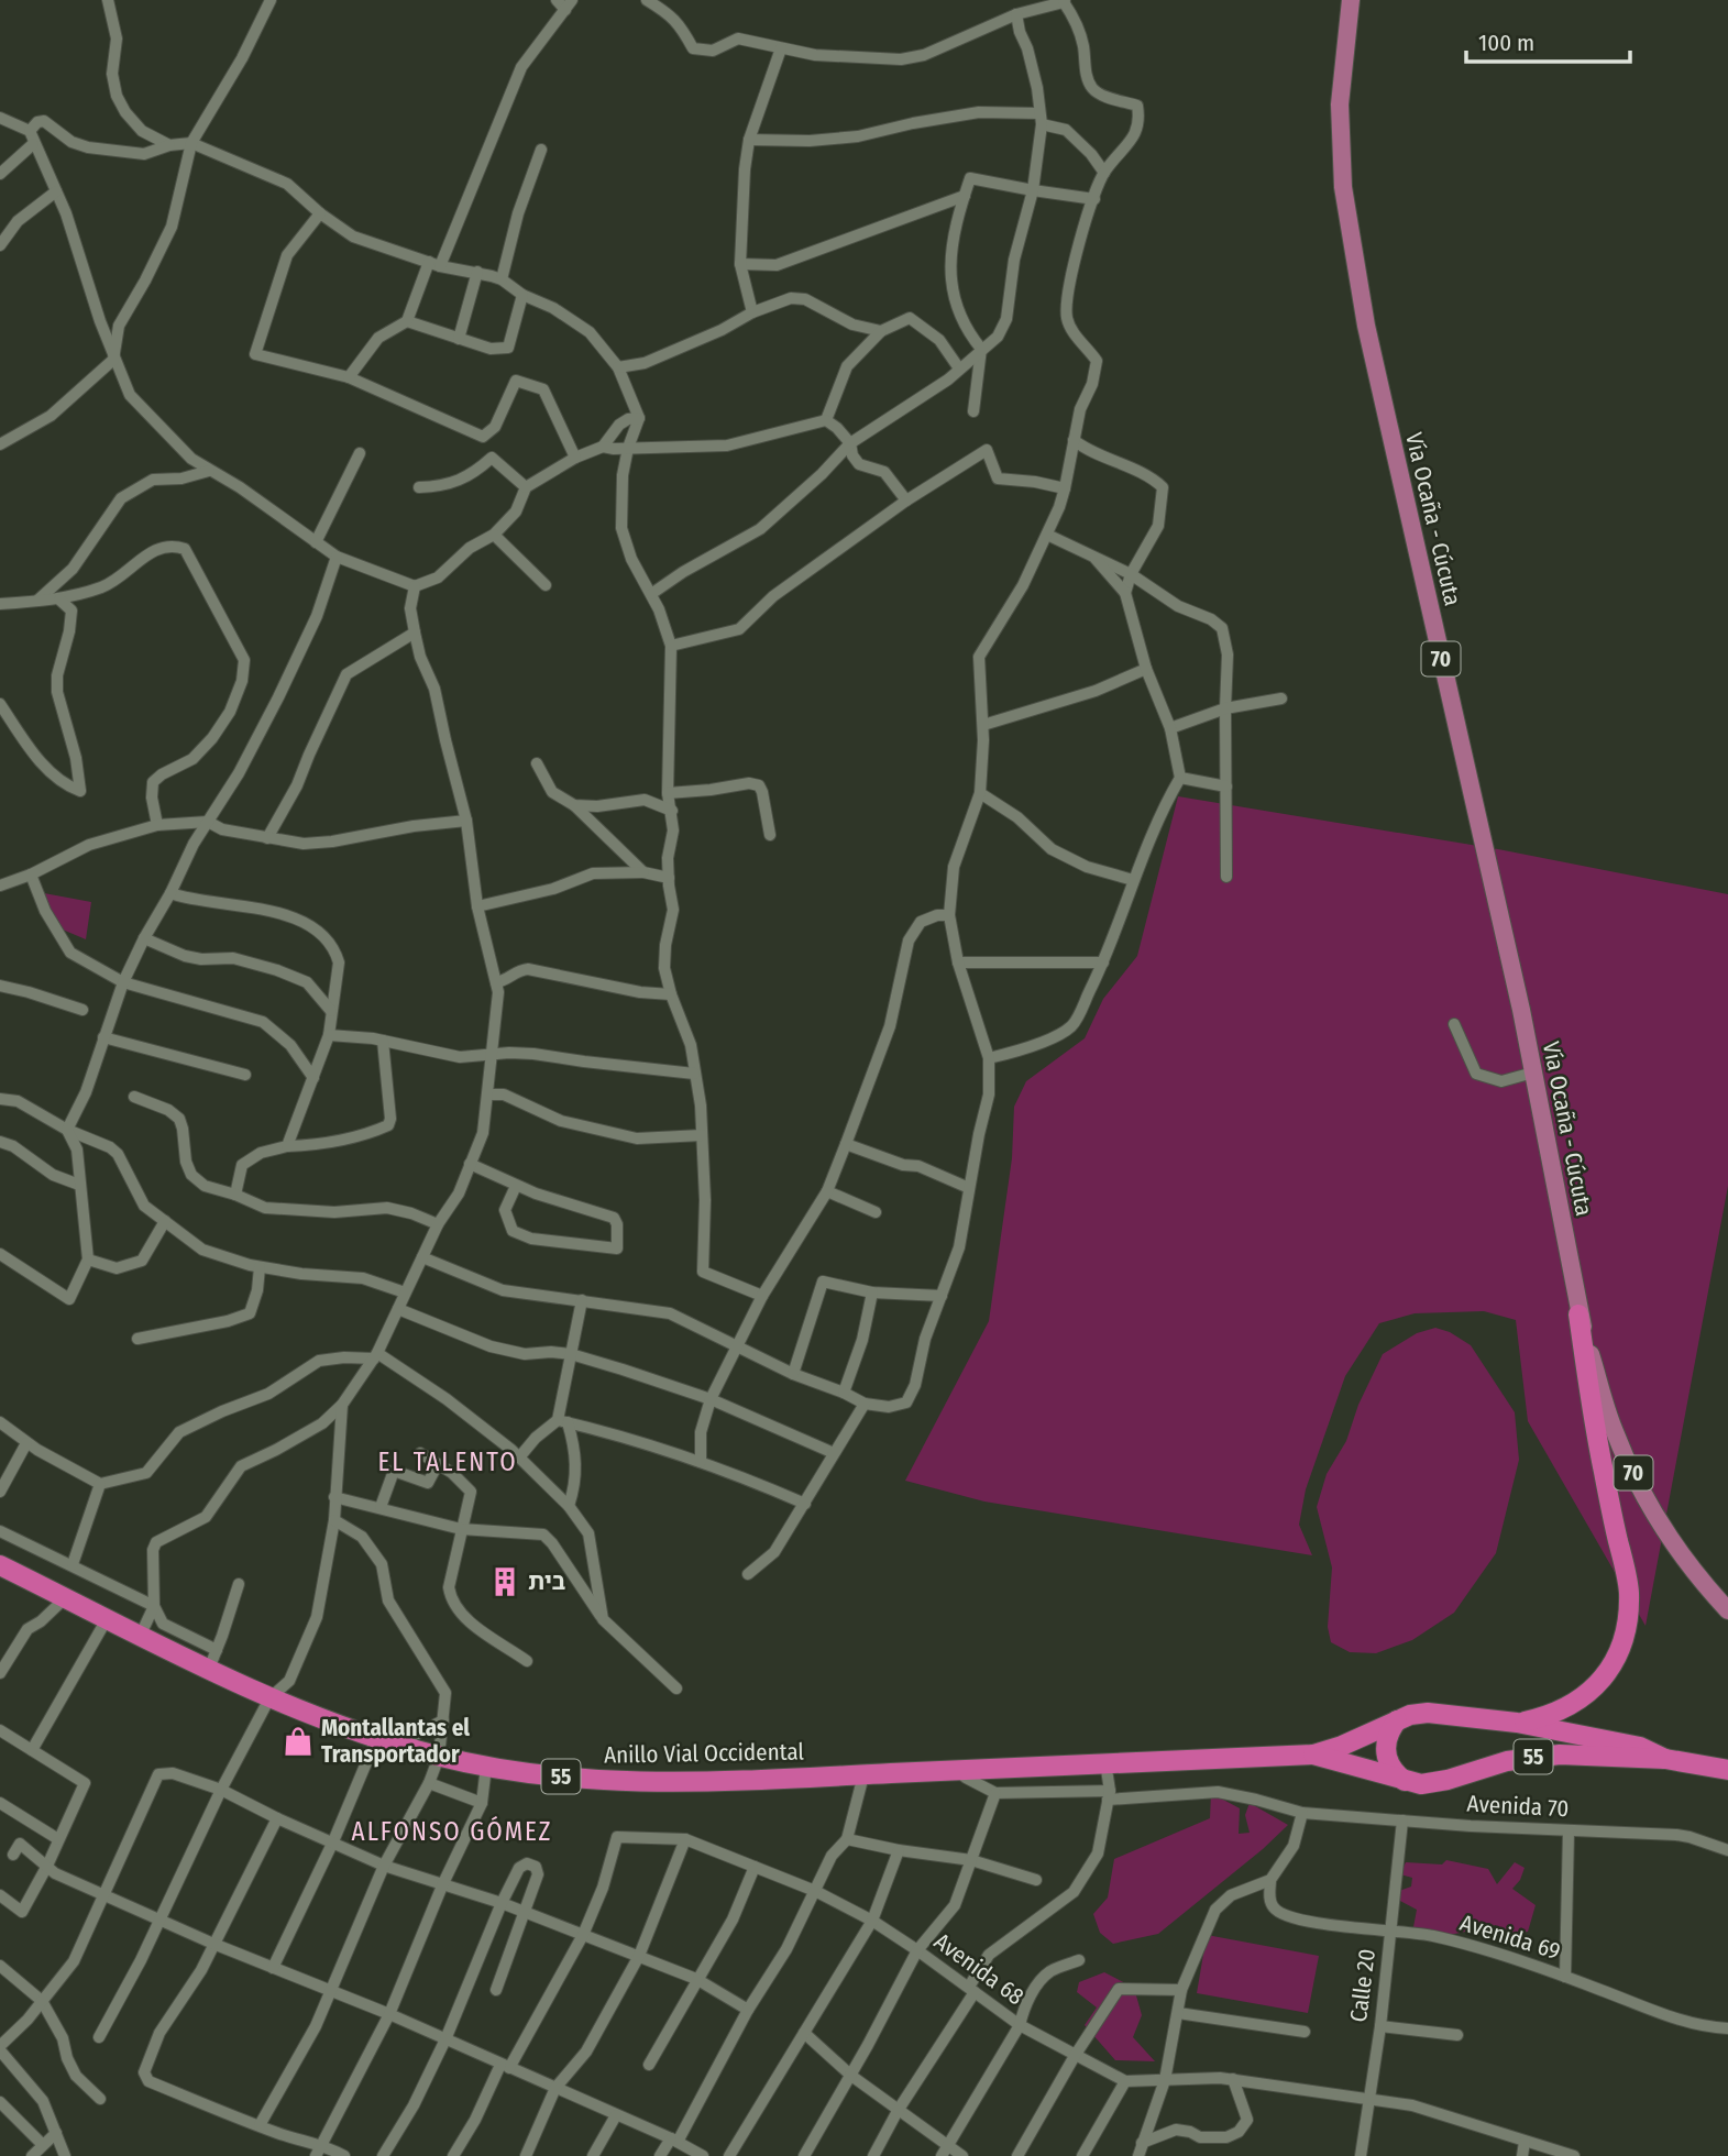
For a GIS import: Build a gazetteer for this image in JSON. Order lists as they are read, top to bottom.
{
  "streets": {
    "highway": ["Anillo Vial Occidental", "55"],
    "main road": ["Vía Ocaña - Cúcuta", "70"],
    "street": [
      "Avenida 70",
      "Avenida 69",
      "Avenida 68",
      "Calle 20"
    ]
  },
  "crossings": [
    ["Vía Ocaña - Cúcuta", "70"],
    ["Avenida 70", "Calle 20"],
    ["Avenida 69", "Calle 20"],
    ["Avenida 68", "Calle 20"]
  ],
  "districts": ["EL TALENTO", "ALFONSO GÓMEZ"],
  "places": {
    "building": ["בית"],
    "shop": ["Montallantas el Transportador"]
  },
  "scale_bar": "100 m"
}
